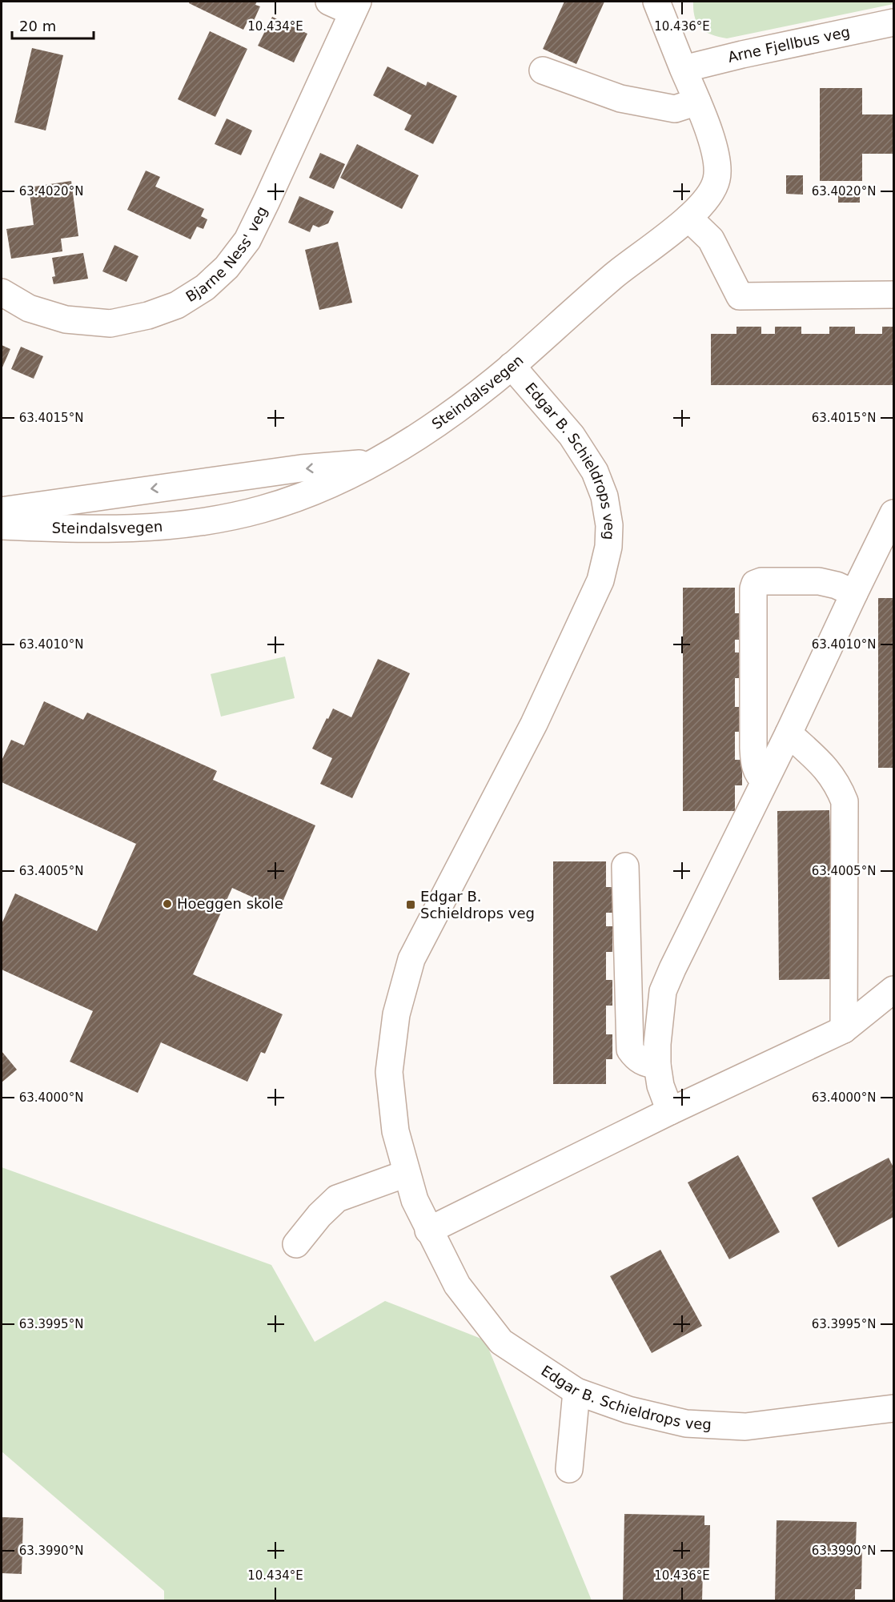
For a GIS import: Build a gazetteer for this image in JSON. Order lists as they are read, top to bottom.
{
  "streets": {
    "street": [
      "Arne Fjellbus veg",
      "Bjarne Ness' veg",
      "Steindalsvegen",
      "Edgar B. Schieldrops veg"
    ]
  },
  "crossings": [
    ["Arne Fjellbus veg", "Steindalsvegen"],
    ["Steindalsvegen", "Edgar B. Schieldrops veg"]
  ],
  "places": {
    "other": ["Hoeggen skole"],
    "transit": ["Edgar B. Schieldrops veg"]
  },
  "scale_bar": "20 m",
  "coordinates": [
    "10.434°E",
    "10.436°E",
    "63.4020°N",
    "63.4015°N",
    "63.4010°N",
    "63.4005°N",
    "63.4000°N",
    "63.3995°N",
    "63.3990°N"
  ]
}
